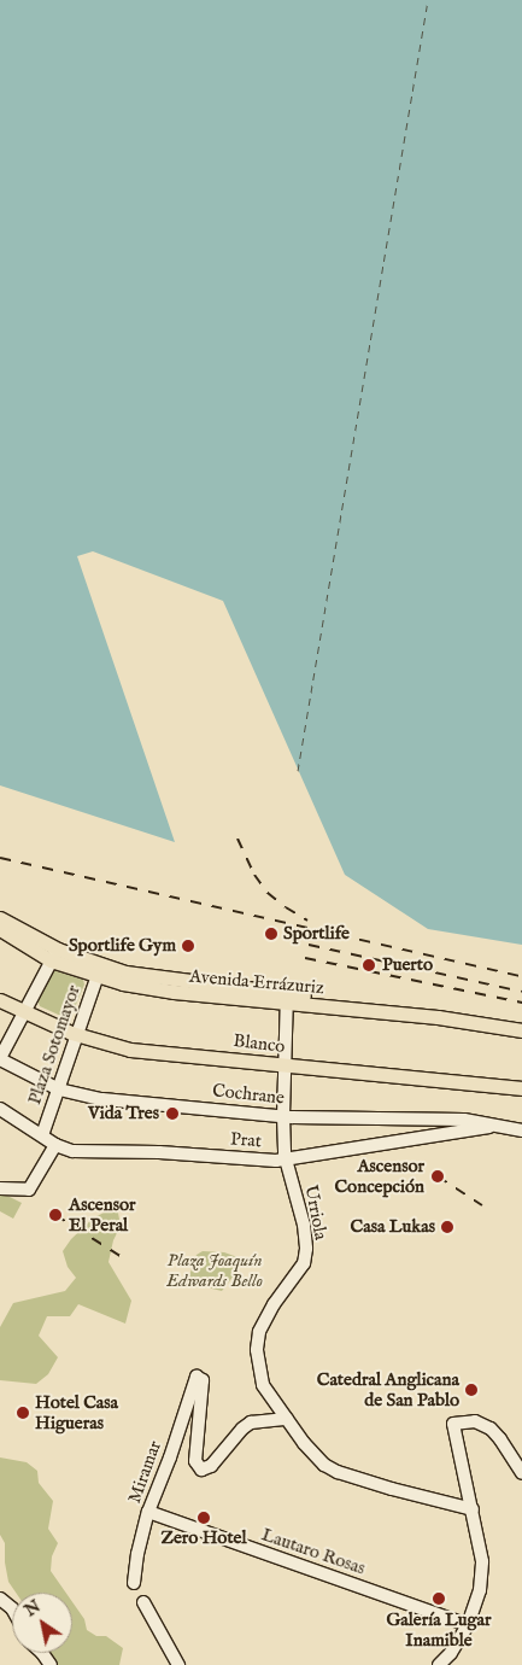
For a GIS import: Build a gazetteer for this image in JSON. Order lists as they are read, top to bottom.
{
  "streets": {
    "main road": ["Avenida Errázuriz", "Blanco"],
    "street": [
      "Plaza Sotomayor",
      "Cochrane",
      "Prat",
      "Urriola",
      "Miramar",
      "Lautaro Rosas"
    ]
  },
  "crossings": [
    ["Avenida Errázuriz", "Plaza Sotomayor"],
    ["Avenida Errázuriz", "Urriola"],
    ["Blanco", "Plaza Sotomayor"],
    ["Blanco", "Urriola"],
    ["Plaza Sotomayor", "Cochrane"],
    ["Plaza Sotomayor", "Prat"],
    ["Cochrane", "Prat"],
    ["Cochrane", "Urriola"],
    ["Prat", "Urriola"],
    ["Urriola", "Miramar"],
    ["Miramar", "Lautaro Rosas"]
  ],
  "parks": ["Plaza Joaquín Edwards Bello"],
  "places": [
    "Sportlife",
    "Sportlife Gym",
    "Puerto",
    "Vida Tres",
    "Ascensor Concepción",
    "Ascensor El Peral",
    "Casa Lukas",
    "Catedral Anglicana de San Pablo",
    "Hotel Casa Higueras",
    "Zero Hotel",
    "Galería Lugar Inamible"
  ],
  "north": "top left"
}
